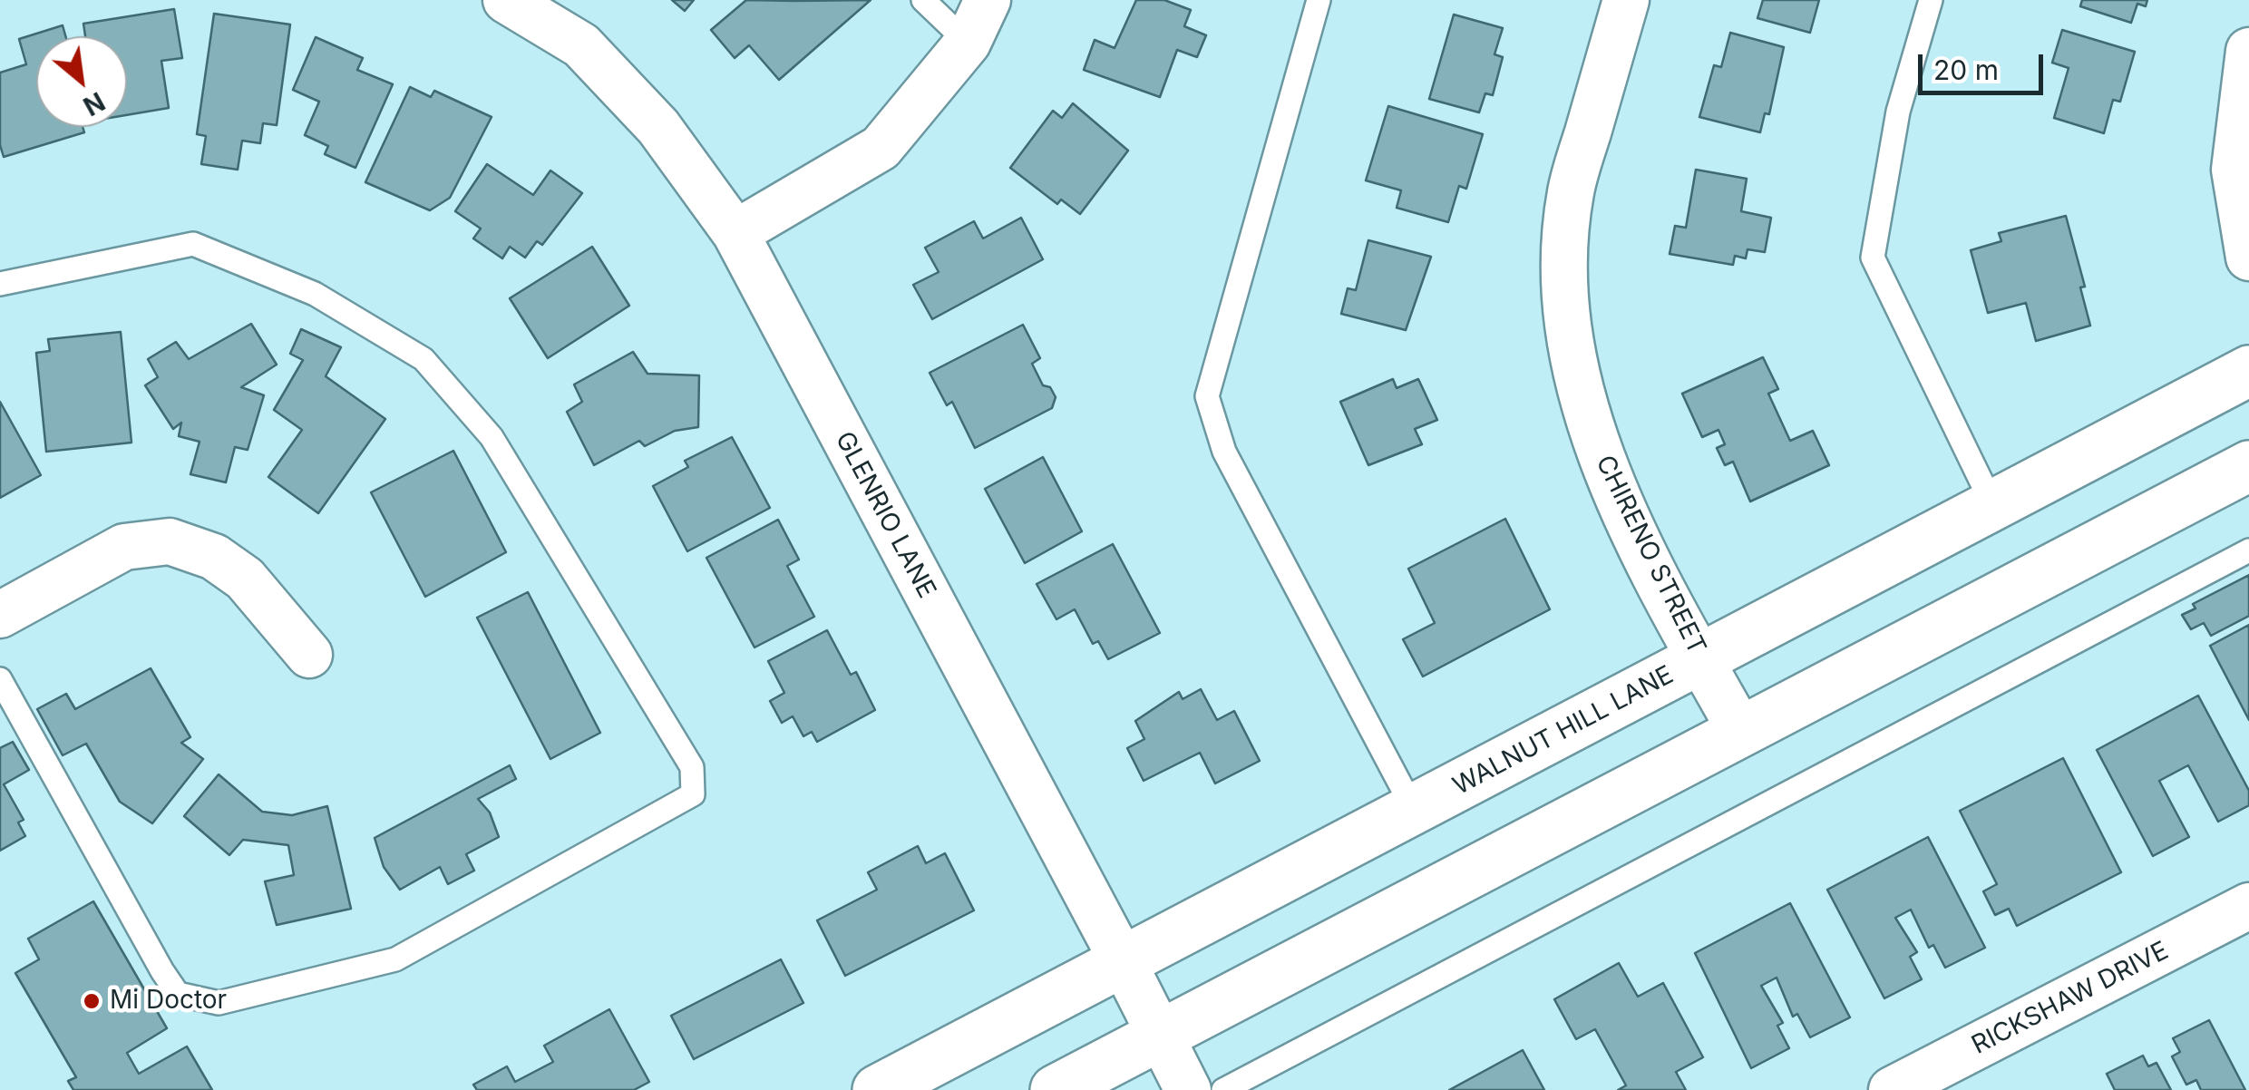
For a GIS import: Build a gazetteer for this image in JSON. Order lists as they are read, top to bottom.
{
  "streets": {
    "main road": ["WALNUT HILL LANE"],
    "street": ["GLENRIO LANE", "CHIRENO STREET", "RICKSHAW DRIVE"]
  },
  "crossings": [
    ["GLENRIO LANE", "WALNUT HILL LANE"],
    ["CHIRENO STREET", "WALNUT HILL LANE"]
  ],
  "places": ["Mi Doctor"],
  "scale_bar": "20 m",
  "north": "bottom right"
}
